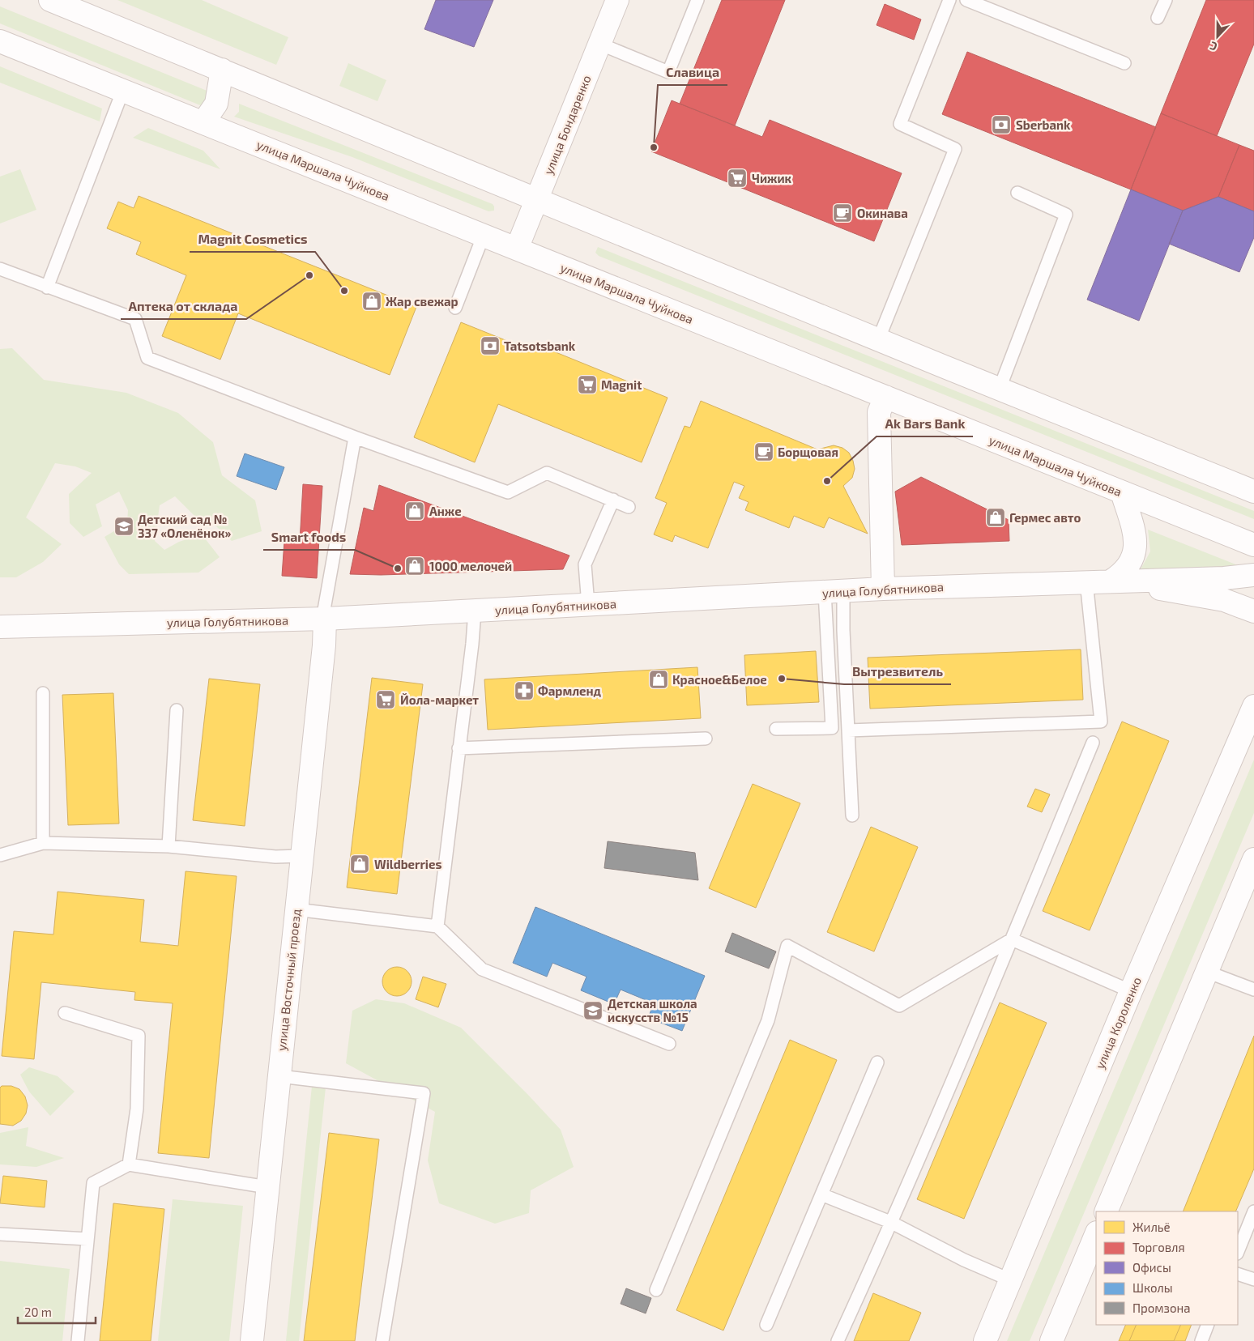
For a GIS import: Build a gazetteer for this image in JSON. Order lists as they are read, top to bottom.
{
  "streets": {
    "street": [
      "улица Бондаренко",
      "улица Маршала Чуйкова",
      "улица Голубятникова",
      "улица Восточный проезд",
      "улица Короленко"
    ]
  },
  "crossings": [
    ["улица Бондаренко", "улица Маршала Чуйкова"],
    ["улица Голубятникова", "улица Восточный проезд"]
  ],
  "places": {
    "bank": ["Sberbank", "Tatsotsbank"],
    "other": [
      "Славица",
      "Аптека от склада",
      "Magnit Cosmetics",
      "Ak Bars Bank",
      "Smart foods",
      "Вытрезвитель"
    ],
    "supermarket": ["Чижик", "Magnit", "Йола-маркет"],
    "cafe": ["Окинава", "Борщовая"],
    "shop": [
      "Жар свежар",
      "Анже",
      "Гермес авто",
      "1000 мелочей",
      "Красное&Белое",
      "Wildberries"
    ],
    "school or university": ["Детский сад № 337 «Оленёнок»", "Детская школа искусств №15"],
    "pharmacy": ["Фармленд"]
  },
  "legend": [
    "Жильё",
    "Торговля",
    "Офисы",
    "Школы",
    "Промзона"
  ],
  "scale_bar": "20 m",
  "north": "bottom"
}
